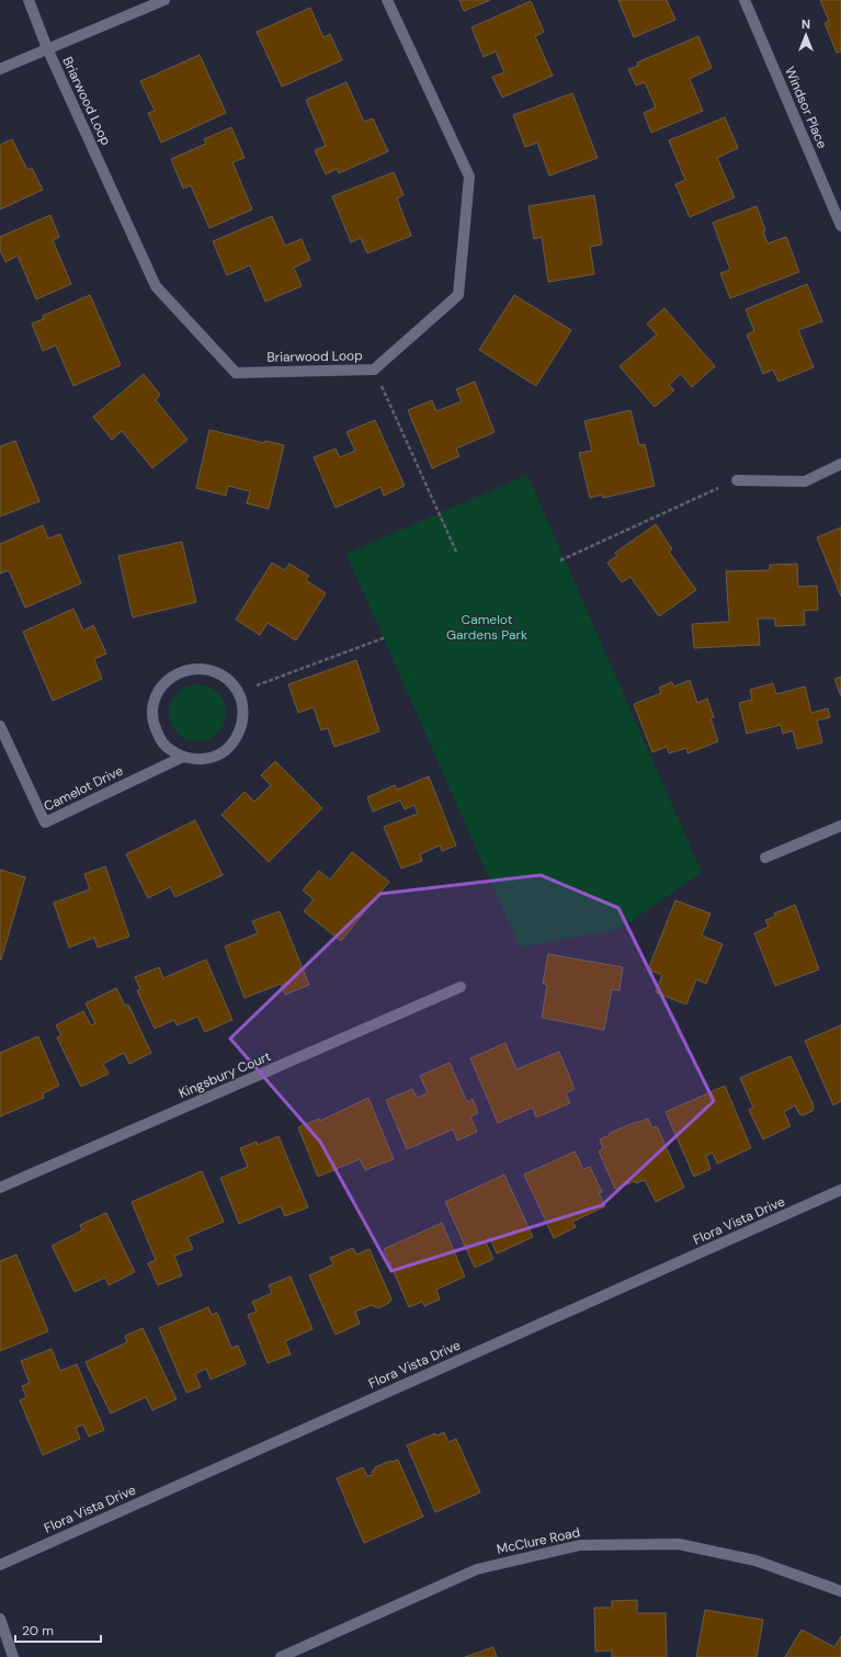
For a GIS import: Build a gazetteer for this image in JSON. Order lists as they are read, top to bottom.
{
  "streets": {
    "street": [
      "Briarwood Loop",
      "Windsor Place",
      "Camelot Drive",
      "Kingsbury Court",
      "Flora Vista Drive",
      "McClure Road"
    ]
  },
  "parks": ["Camelot Gardens Park"],
  "scale_bar": "20 m",
  "north": "top"
}
